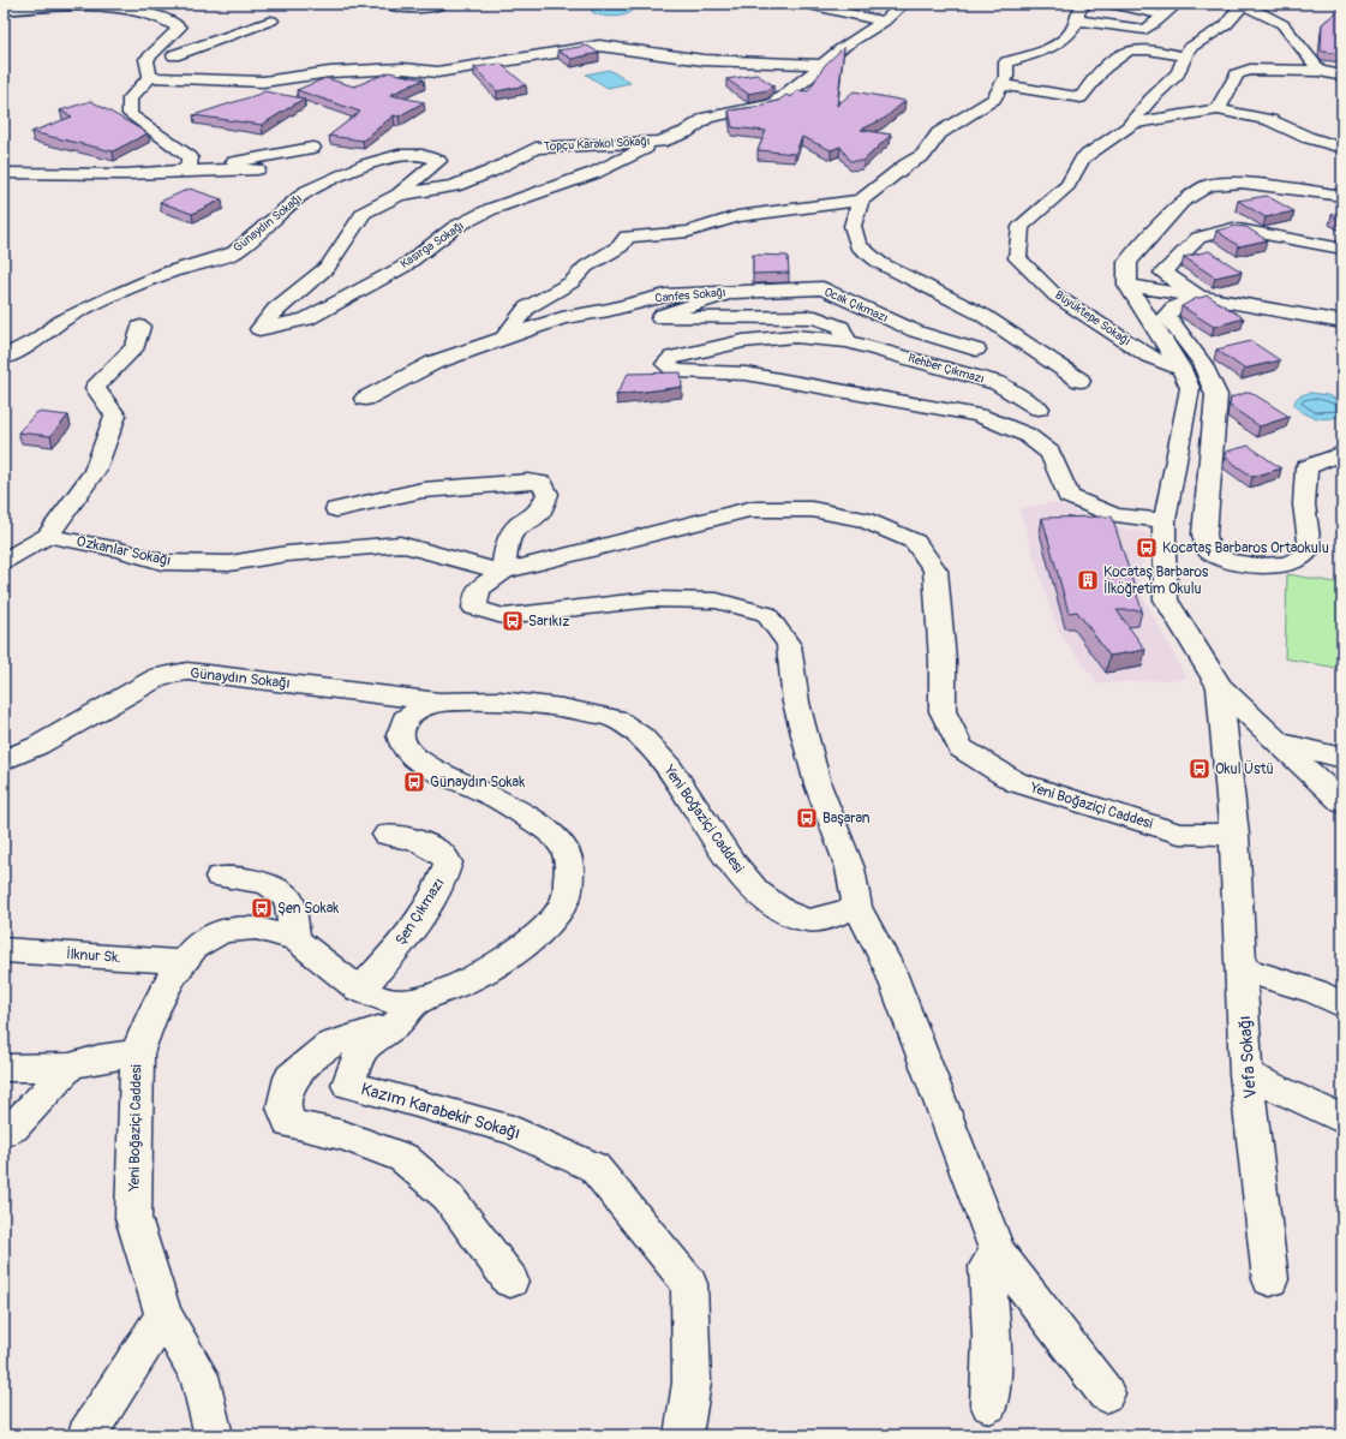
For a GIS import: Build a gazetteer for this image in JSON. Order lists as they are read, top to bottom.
{
  "streets": {
    "street": [
      "Topçu Karakol Sokağı",
      "Günaydın Sokağı",
      "Kasırga Sokağı",
      "Canfes Sokağı",
      "Ocak Çıkmazı",
      "Büyüktepe Sokağı",
      "Rehber Çıkmazı",
      "Özkanlar Sokağı",
      "Yeni Boğaziçi Caddesi",
      "Şen Çıkmazı",
      "İlknur Sk.",
      "Vefa Sokağı",
      "Kazım Karabekir Sokağı"
    ]
  },
  "crossings": [
    ["Topçu Karakol Sokağı", "Günaydın Sokağı"],
    ["Topçu Karakol Sokağı", "Kasırga Sokağı"],
    ["Günaydın Sokağı", "Yeni Boğaziçi Caddesi"],
    ["Canfes Sokağı", "Ocak Çıkmazı"],
    ["Canfes Sokağı", "Rehber Çıkmazı"],
    ["Özkanlar Sokağı", "Yeni Boğaziçi Caddesi"],
    ["Yeni Boğaziçi Caddesi", "Şen Çıkmazı"],
    ["Yeni Boğaziçi Caddesi", "İlknur Sk."],
    ["Yeni Boğaziçi Caddesi", "Vefa Sokağı"],
    ["Yeni Boğaziçi Caddesi", "Kazım Karabekir Sokağı"]
  ],
  "places": {
    "bus stop": [
      "Kocataş Barbaros Ortaokulu",
      "Sarıkız",
      "Okul Üstü",
      "Günaydın Sokak",
      "Başaran",
      "Şen Sokak"
    ],
    "building": ["Kocataş Barbaros İlköğretim Okulu"]
  }
}
